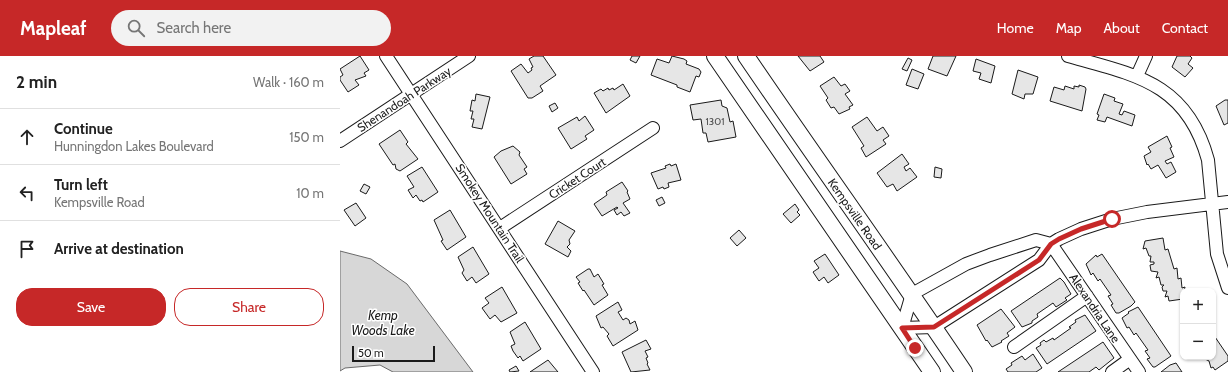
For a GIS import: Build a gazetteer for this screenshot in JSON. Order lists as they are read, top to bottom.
{
  "streets": {
    "main road": ["Kempsville Road"],
    "street": [
      "Shenandoah Parkway",
      "Cricket Court",
      "Smokey Mountain Trail",
      "Alexandria Lane"
    ]
  },
  "crossings": [
    ["Shenandoah Parkway", "Smokey Mountain Trail"],
    ["Cricket Court", "Smokey Mountain Trail"]
  ],
  "water": ["Kemp Woods Lake"],
  "house_numbers": ["1301"],
  "scale_bar": "50 m",
  "page": {
    "header": "Mapleaf",
    "search": "Search here",
    "nav": [
      "Home",
      "Map",
      "About",
      "Contact"
    ],
    "heading": ["2 min", "Walk · 160 m"],
    "list": [
      ["Continue", "Hunningdon Lakes Boulevard", "150 m"],
      ["Turn left", "Kempsville Road", "10 m"],
      "Arrive at destination"
    ],
    "buttons": ["Save", "Share"],
    "map_buttons": ["+", "−"],
    "scale": "50 m"
  }
}
